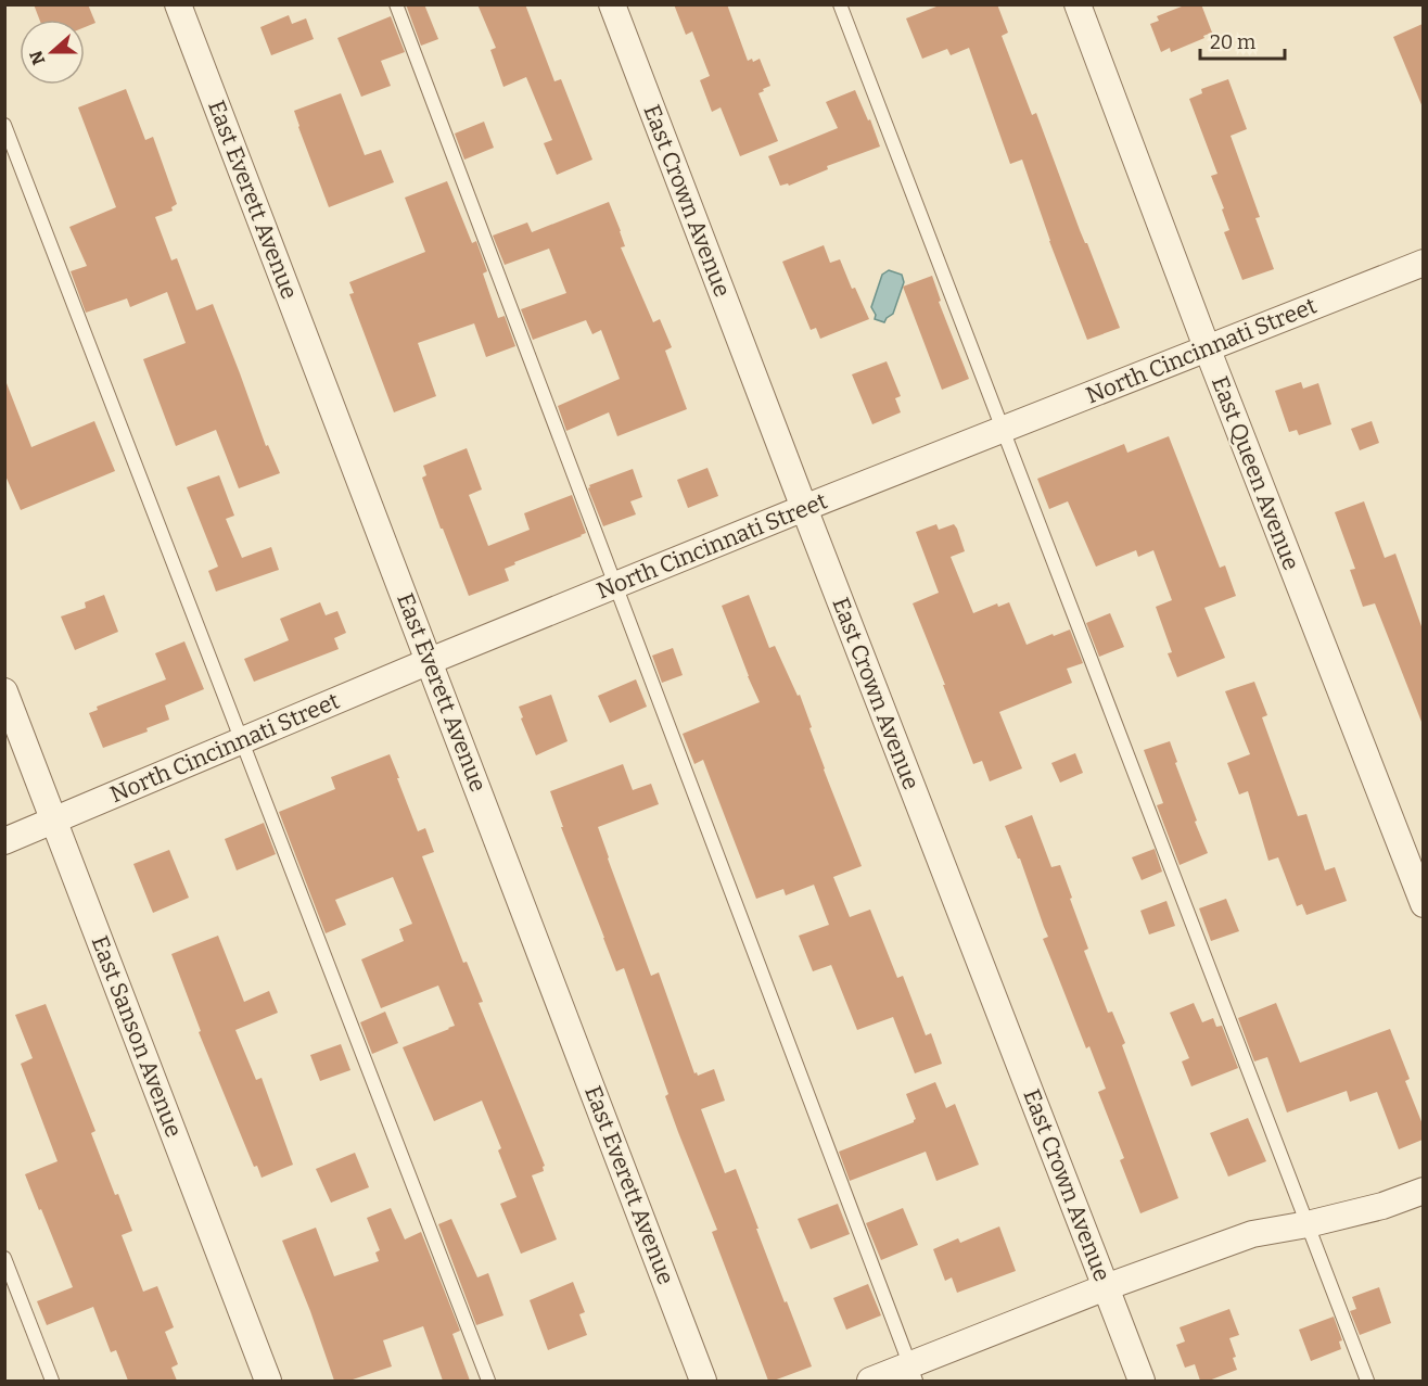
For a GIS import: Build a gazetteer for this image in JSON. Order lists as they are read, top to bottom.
{
  "streets": {
    "street": [
      "East Everett Avenue",
      "East Crown Avenue",
      "North Cincinnati Street",
      "East Queen Avenue",
      "East Sanson Avenue"
    ]
  },
  "crossings": [
    ["East Everett Avenue", "North Cincinnati Street"],
    ["East Crown Avenue", "North Cincinnati Street"],
    ["North Cincinnati Street", "East Queen Avenue"],
    ["North Cincinnati Street", "East Sanson Avenue"]
  ],
  "scale_bar": "20 m",
  "north": "left"
}
